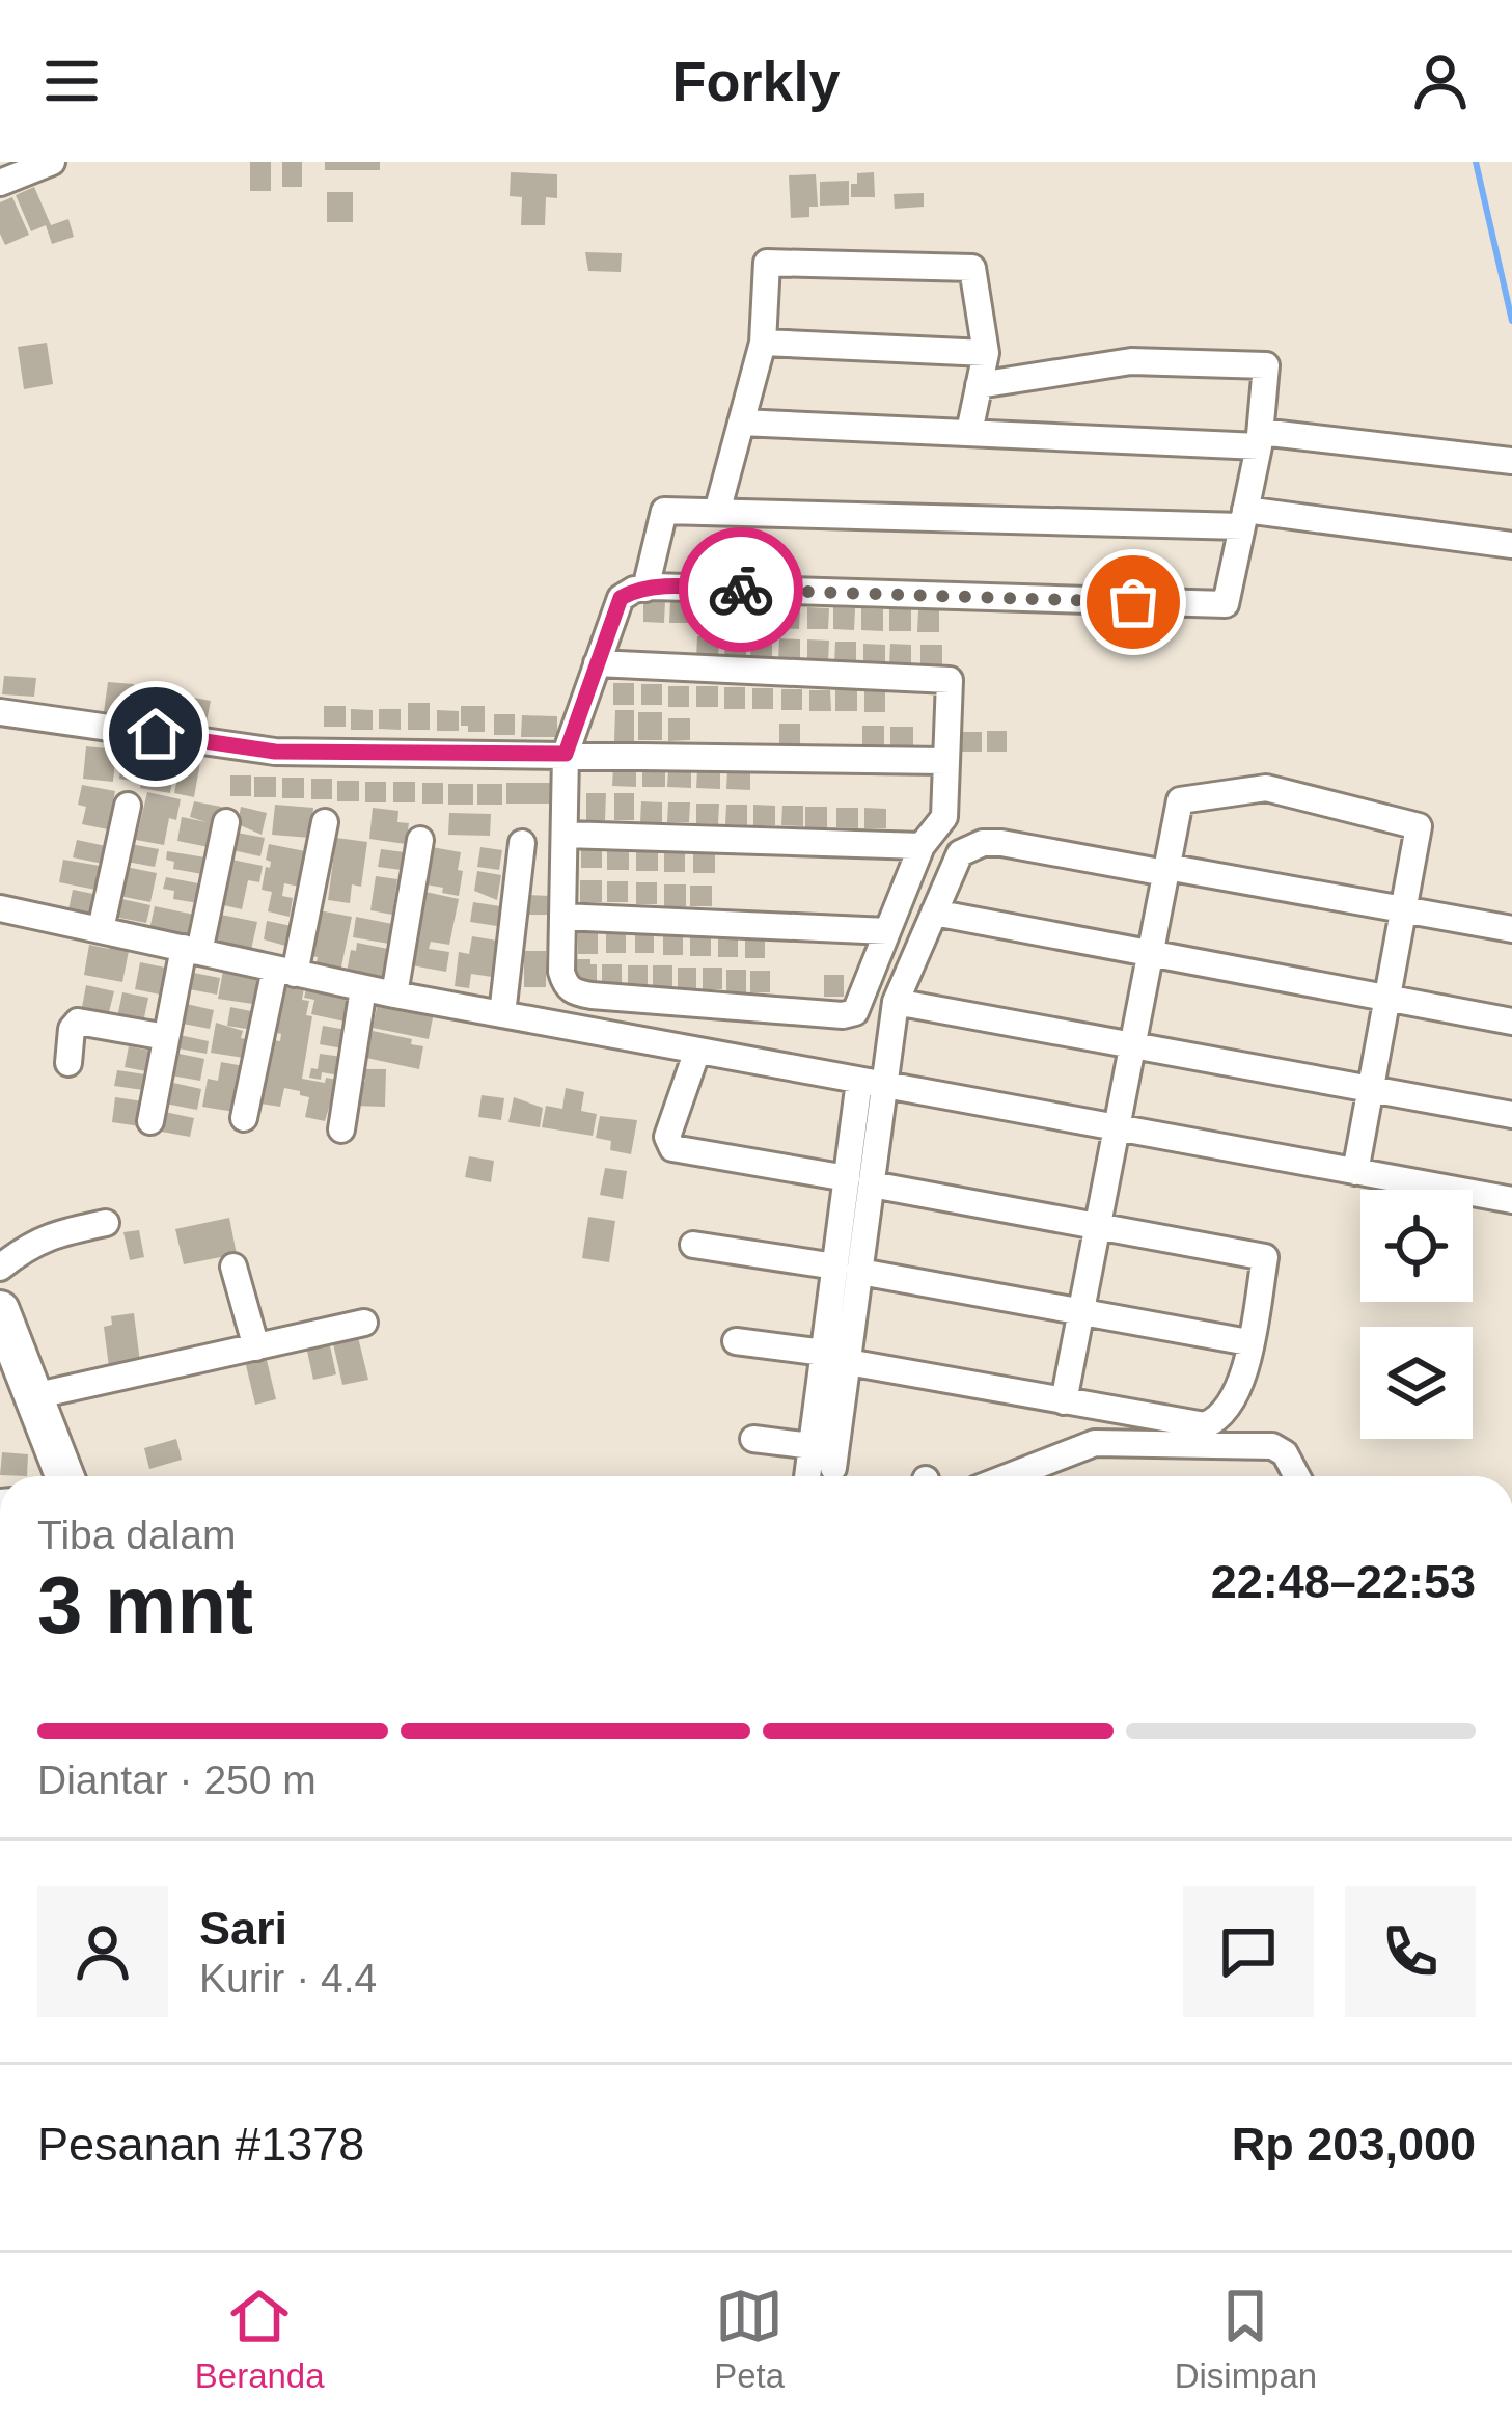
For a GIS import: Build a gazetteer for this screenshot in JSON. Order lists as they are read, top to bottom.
{
  "page": {
    "header": "Forkly",
    "heading": ["3 mnt", "Tiba dalam", "22:48–22:53"],
    "panel": [
      "Sari",
      "Kurir · 4.4",
      "Pesanan #1378",
      "Rp 203,000"
    ],
    "bar": "Diantar · 250 m",
    "tabs": ["Beranda", "Peta", "Disimpan"]
  }
}
